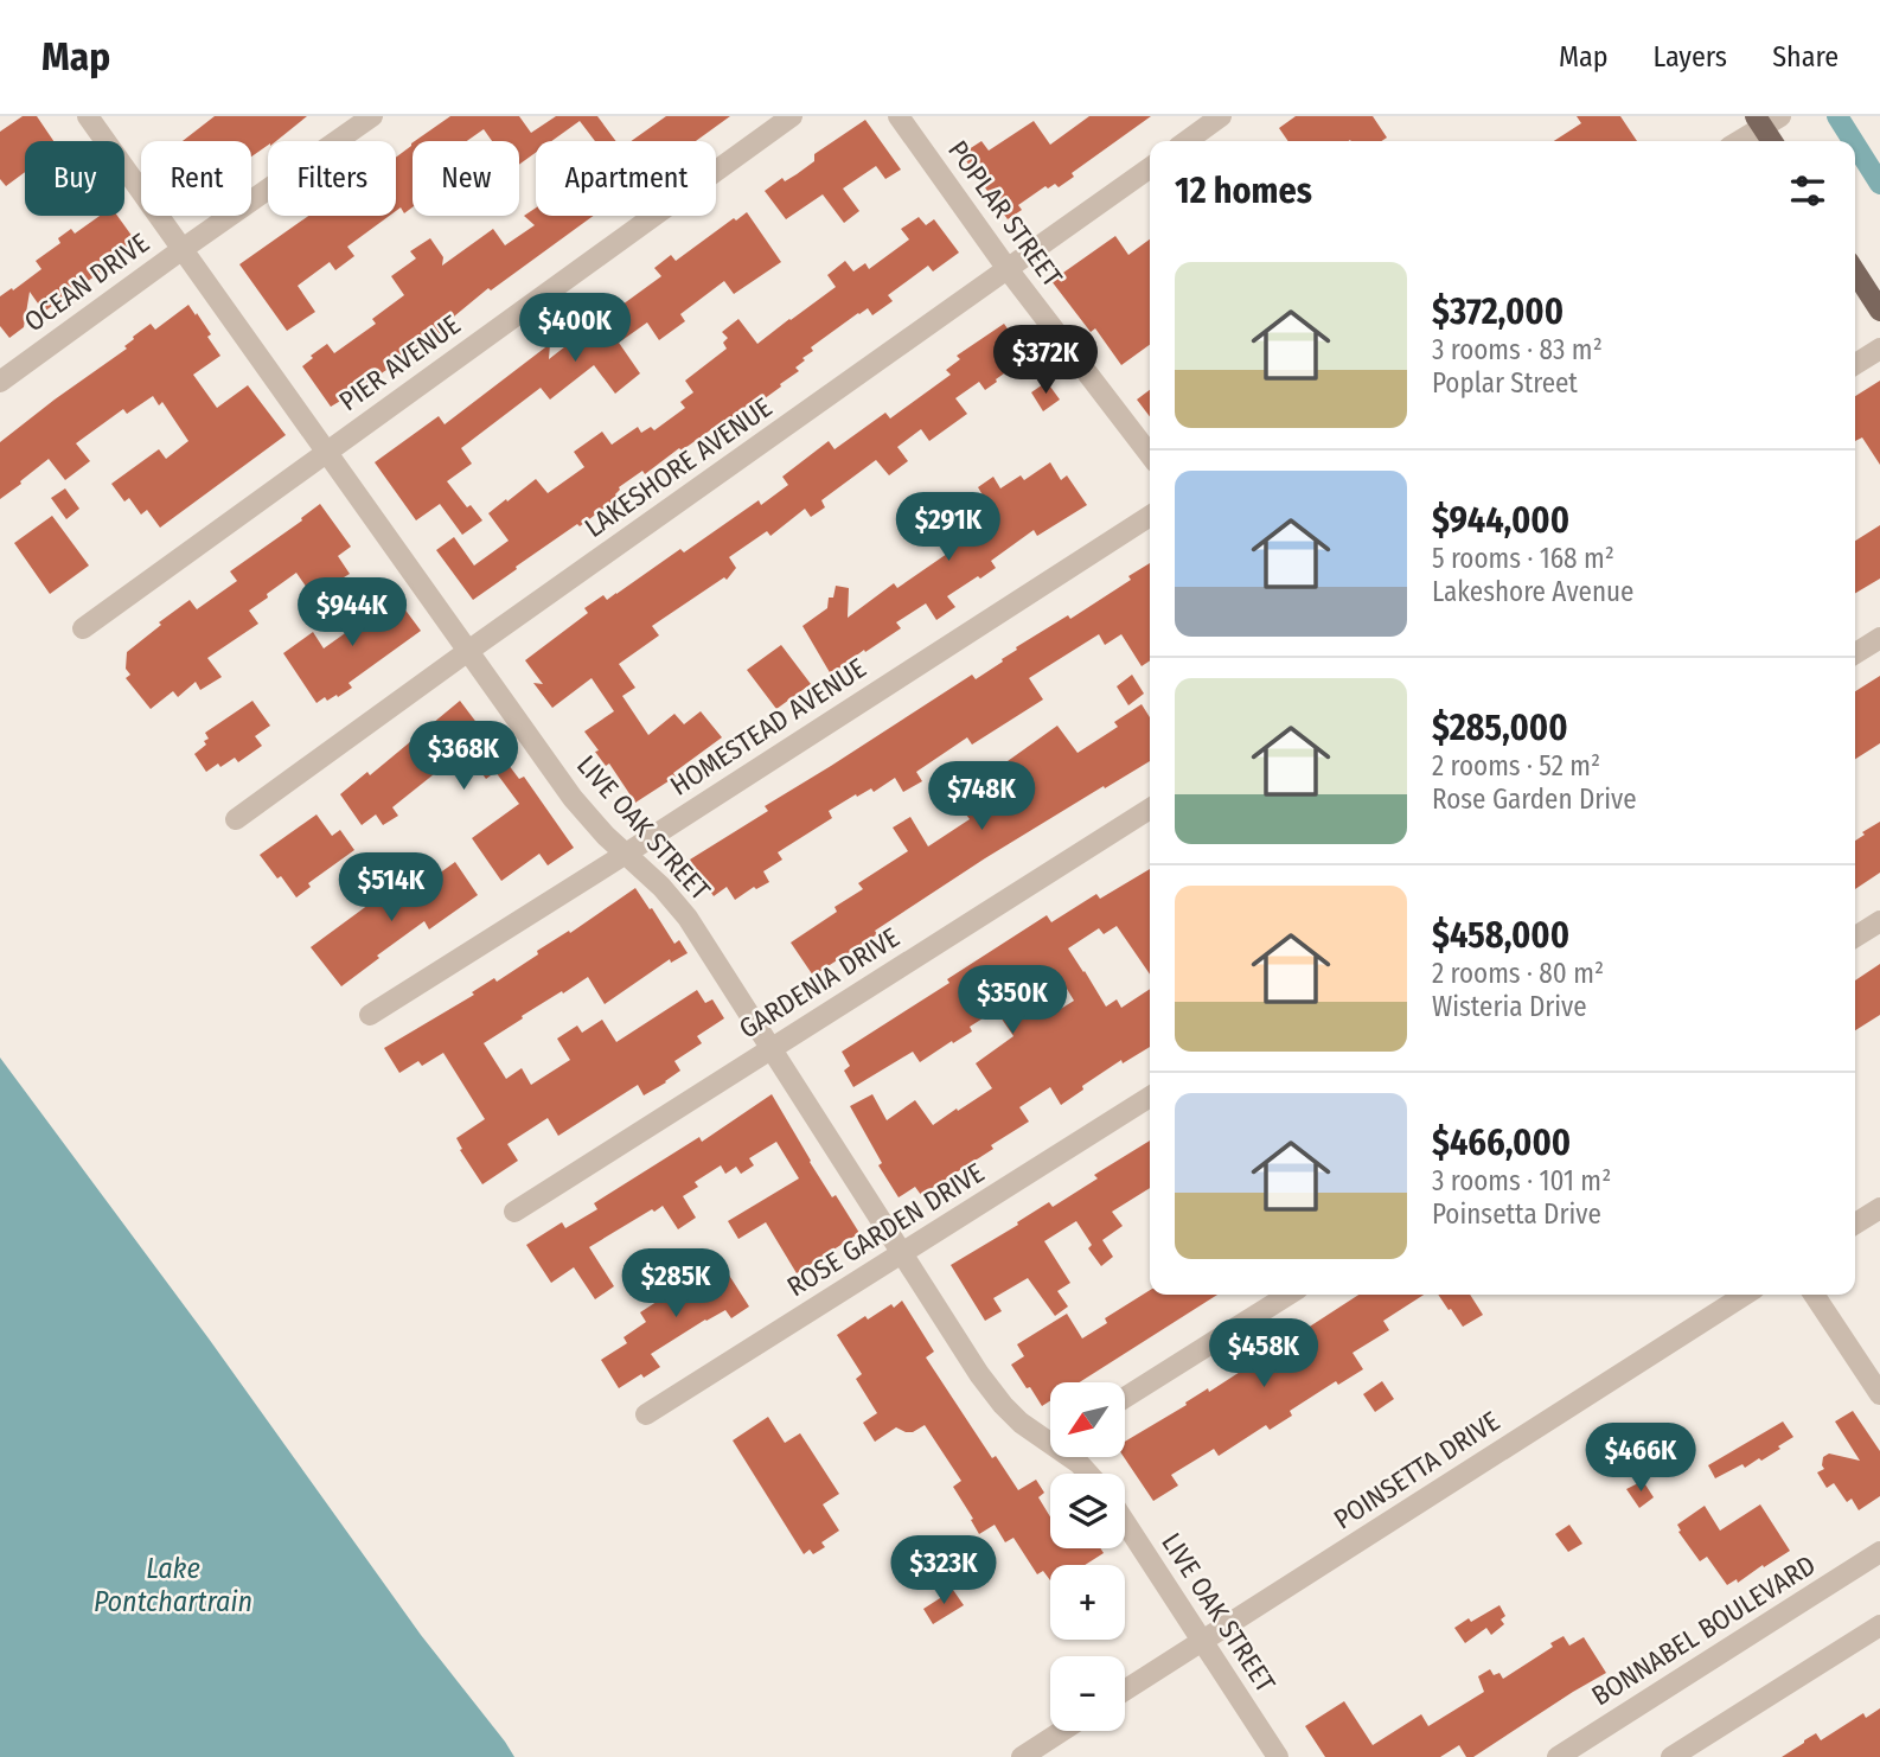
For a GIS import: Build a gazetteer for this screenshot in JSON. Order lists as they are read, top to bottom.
{
  "streets": {
    "street": [
      "POPLAR STREET",
      "OCEAN DRIVE",
      "PIER AVENUE",
      "LAKESHORE AVENUE",
      "HOMESTEAD AVENUE",
      "LIVE OAK STREET",
      "GARDENIA DRIVE",
      "ROSE GARDEN DRIVE",
      "POINSETTA DRIVE",
      "BONNABEL BOULEVARD"
    ]
  },
  "crossings": [
    ["POPLAR STREET", "LAKESHORE AVENUE"],
    ["OCEAN DRIVE", "LIVE OAK STREET"],
    ["PIER AVENUE", "LIVE OAK STREET"],
    ["LAKESHORE AVENUE", "LIVE OAK STREET"],
    ["HOMESTEAD AVENUE", "LIVE OAK STREET"],
    ["LIVE OAK STREET", "GARDENIA DRIVE"],
    ["LIVE OAK STREET", "ROSE GARDEN DRIVE"],
    ["LIVE OAK STREET", "POINSETTA DRIVE"]
  ],
  "water": ["Lake Pontchartrain"],
  "north": "bottom left",
  "page": {
    "header": "Map",
    "nav": ["Map", "Layers", "Share"],
    "chip": [
      "Buy",
      "Rent",
      "Filters",
      "New",
      "Apartment"
    ],
    "heading": "12 homes",
    "list": [
      {
        "name": "$372,000",
        "note": "3 rooms · 83 m² · Poplar Street"
      },
      {
        "name": "$944,000",
        "note": "5 rooms · 168 m² · Lakeshore Avenue"
      },
      {
        "name": "$285,000",
        "note": "2 rooms · 52 m² · Rose Garden Drive"
      },
      {
        "name": "$458,000",
        "note": "2 rooms · 80 m² · Wisteria Drive"
      },
      {
        "name": "$466,000",
        "note": "3 rooms · 101 m² · Poinsetta Drive"
      }
    ],
    "price": [
      "$400K",
      "$372K",
      "$291K",
      "$944K",
      "$368K",
      "$748K",
      "$514K",
      "$350K",
      "$285K",
      "$458K",
      "$466K",
      "$323K"
    ],
    "map_buttons": ["+", "−"]
  }
}
